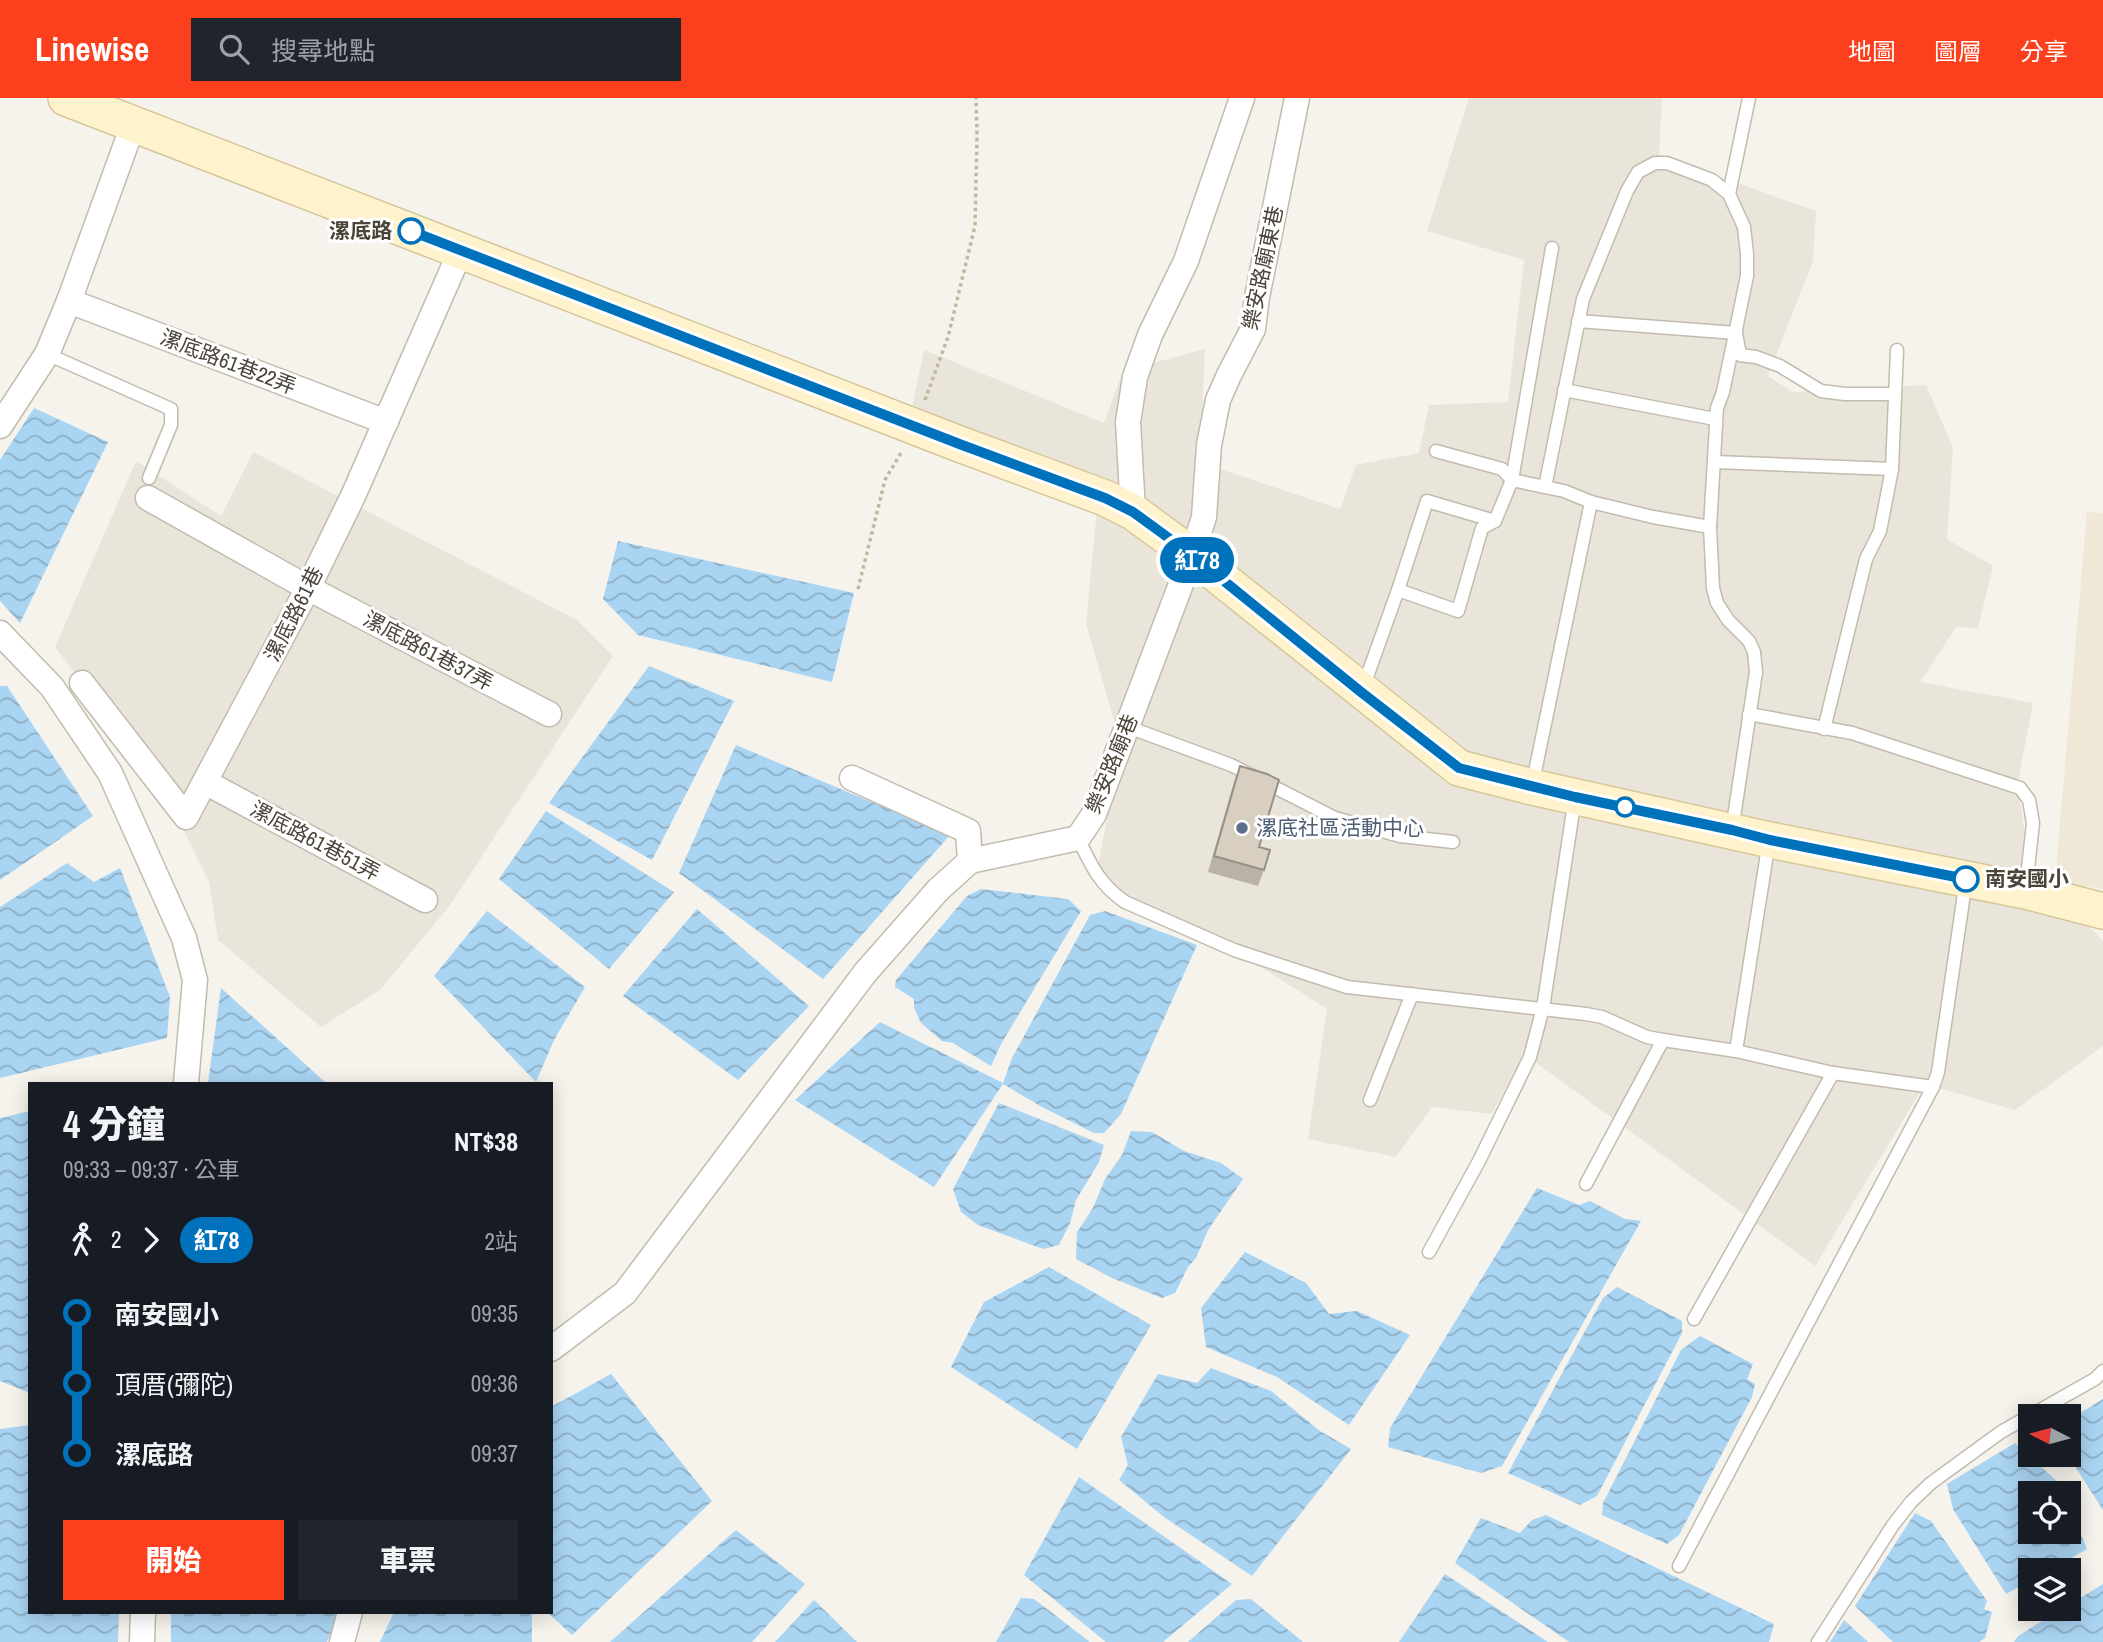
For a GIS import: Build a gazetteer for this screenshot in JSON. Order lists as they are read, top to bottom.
{
  "streets": {
    "street": [
      "樂安路廟東巷",
      "漯底路61巷22弄",
      "漯底路61巷",
      "漯底路61巷37弄",
      "樂安路廟巷",
      "漯底路61巷51弄"
    ]
  },
  "crossings": [
    ["樂安路廟東巷", "樂安路廟巷"],
    ["漯底路61巷22弄", "漯底路61巷"],
    ["漯底路61巷", "漯底路61巷37弄"],
    ["漯底路61巷", "漯底路61巷51弄"]
  ],
  "places": ["漯底路", "漯底社區活動中心", "南安國小"],
  "lines": ["bus line 紅78"],
  "north": "left",
  "page": {
    "header": "Linewise",
    "search": "搜尋地點",
    "nav": ["地圖", "圖層", "分享"],
    "on_map": "紅78",
    "heading": ["4 分鐘", "09:33 – 09:37 · 公車", "NT$38"],
    "legs": ["2", "紅78", "2站"],
    "list": [
      {
        "name": "南安國小",
        "value": "09:35"
      },
      {
        "name": "頂厝(彌陀)",
        "value": "09:36"
      },
      {
        "name": "漯底路",
        "value": "09:37"
      }
    ],
    "buttons": ["開始", "車票"]
  }
}
